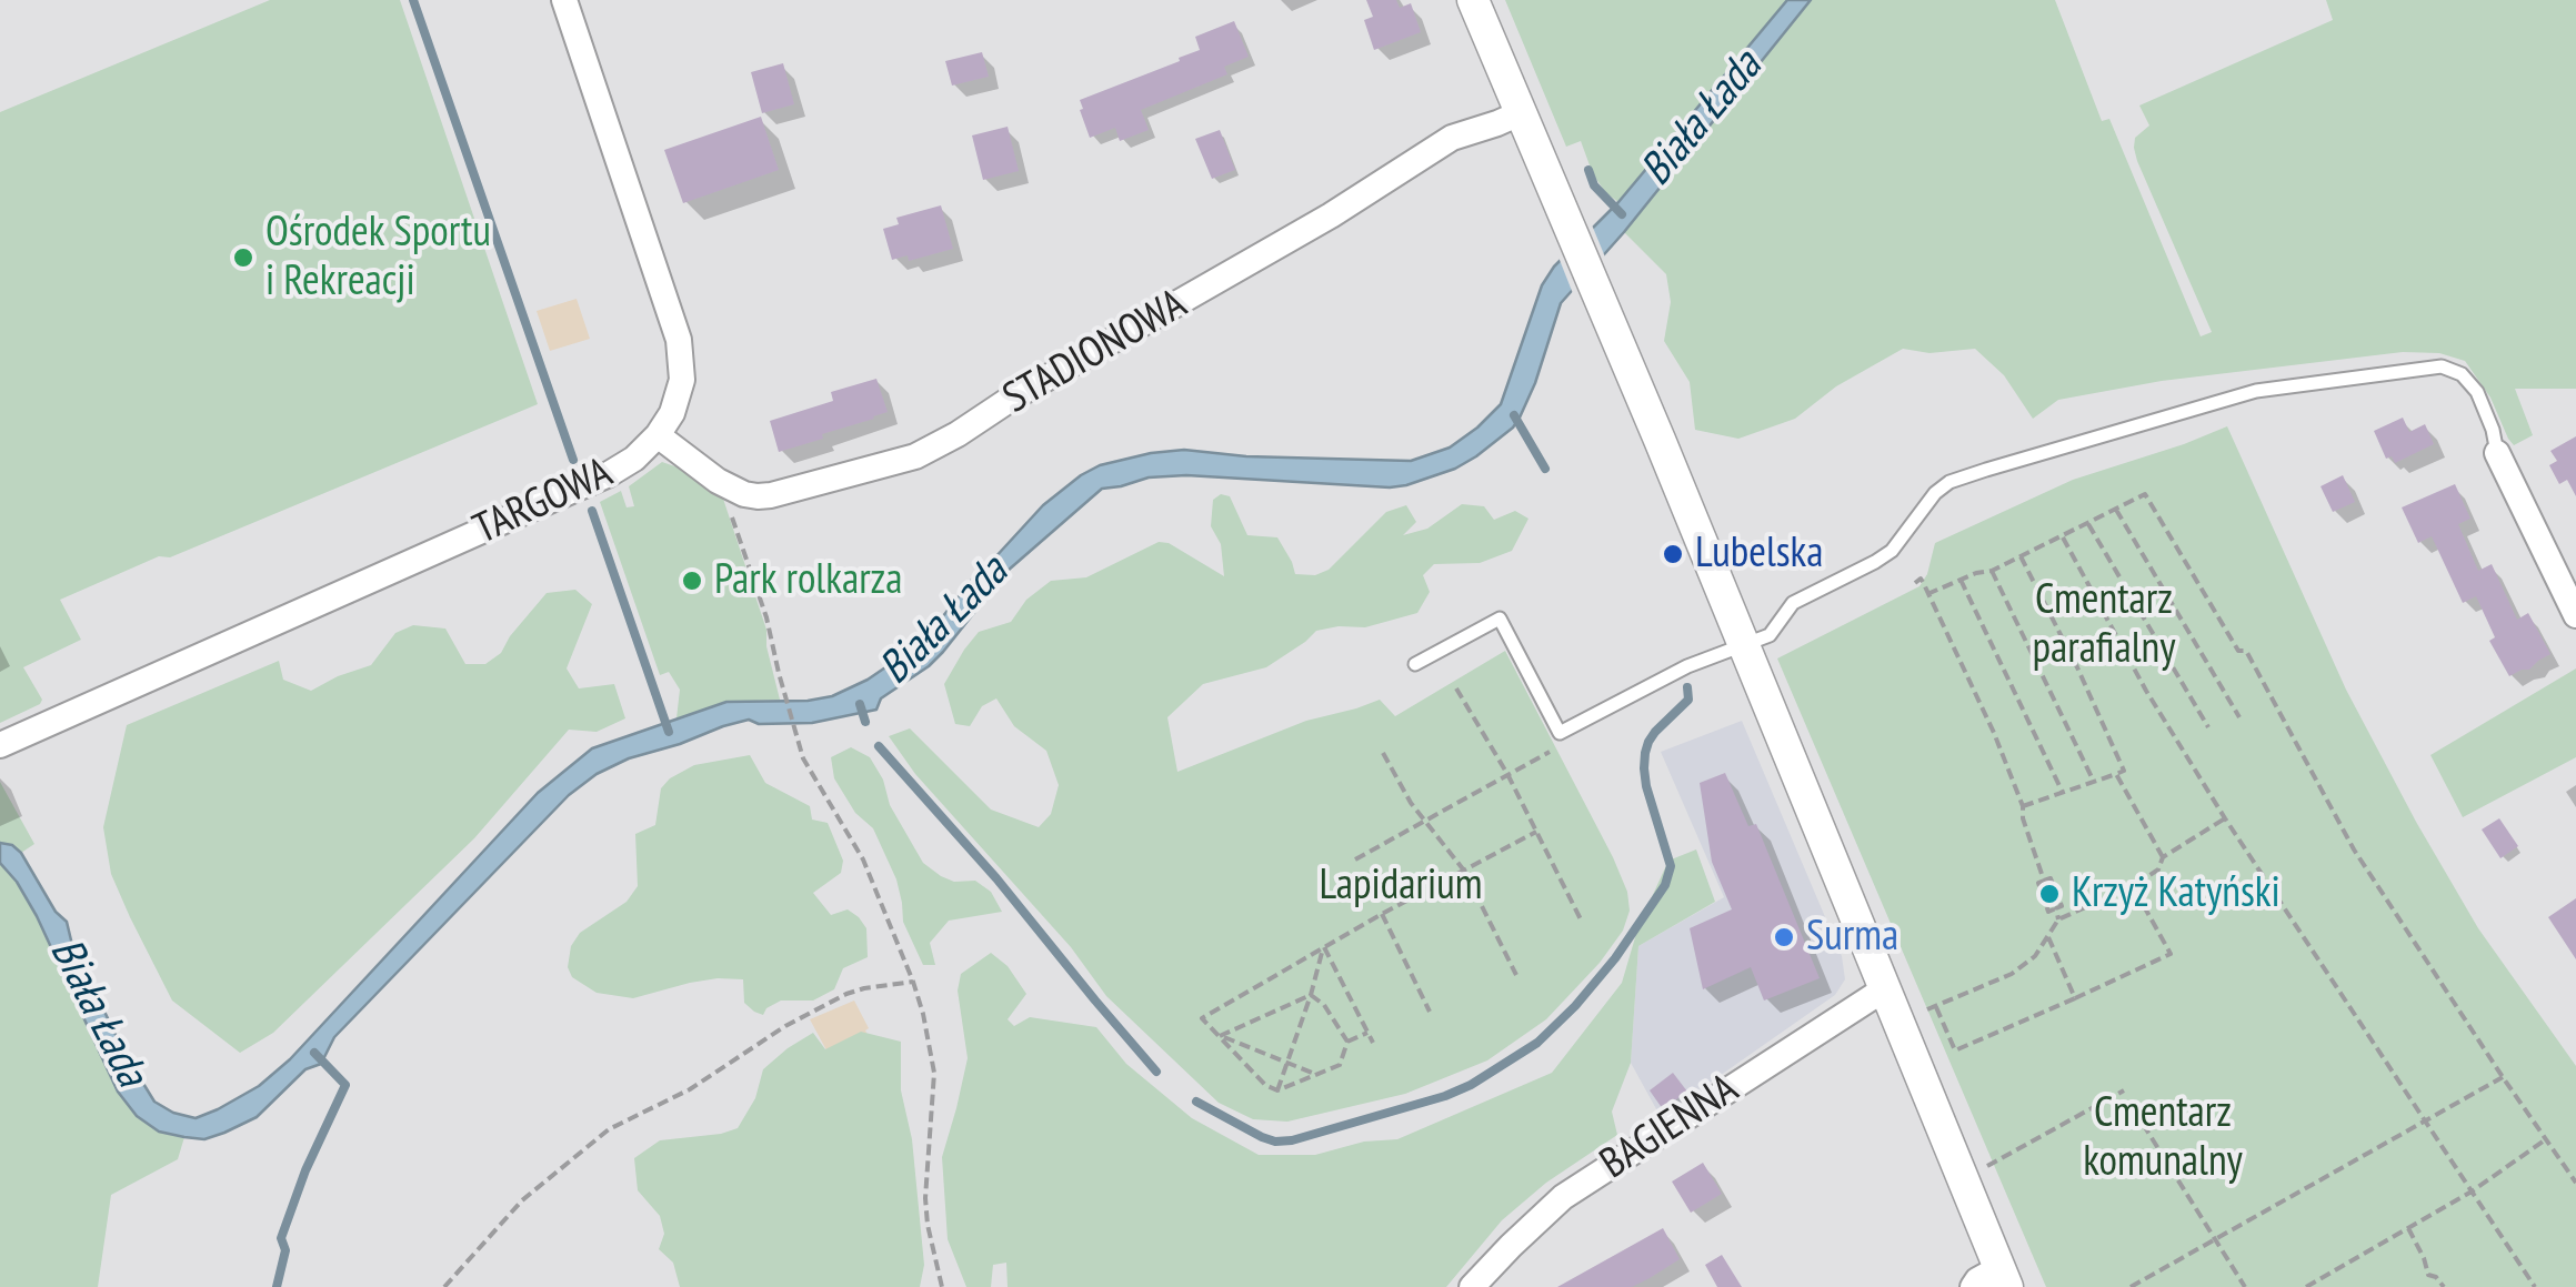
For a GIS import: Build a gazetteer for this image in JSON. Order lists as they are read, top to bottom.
{
  "streets": {
    "street": ["STADIONOWA", "TARGOWA", "BAGIENNA"]
  },
  "crossings": [
    ["STADIONOWA", "TARGOWA"]
  ],
  "water": ["Biała Łada"],
  "parks": ["Cmentarz parafialny", "Lapidarium", "Cmentarz komunalny"],
  "places": [
    "Ośrodek Sportu i Rekreacji",
    "Lubelska",
    "Park rolkarza",
    "Krzyż Katyński",
    "Surma"
  ]
}
